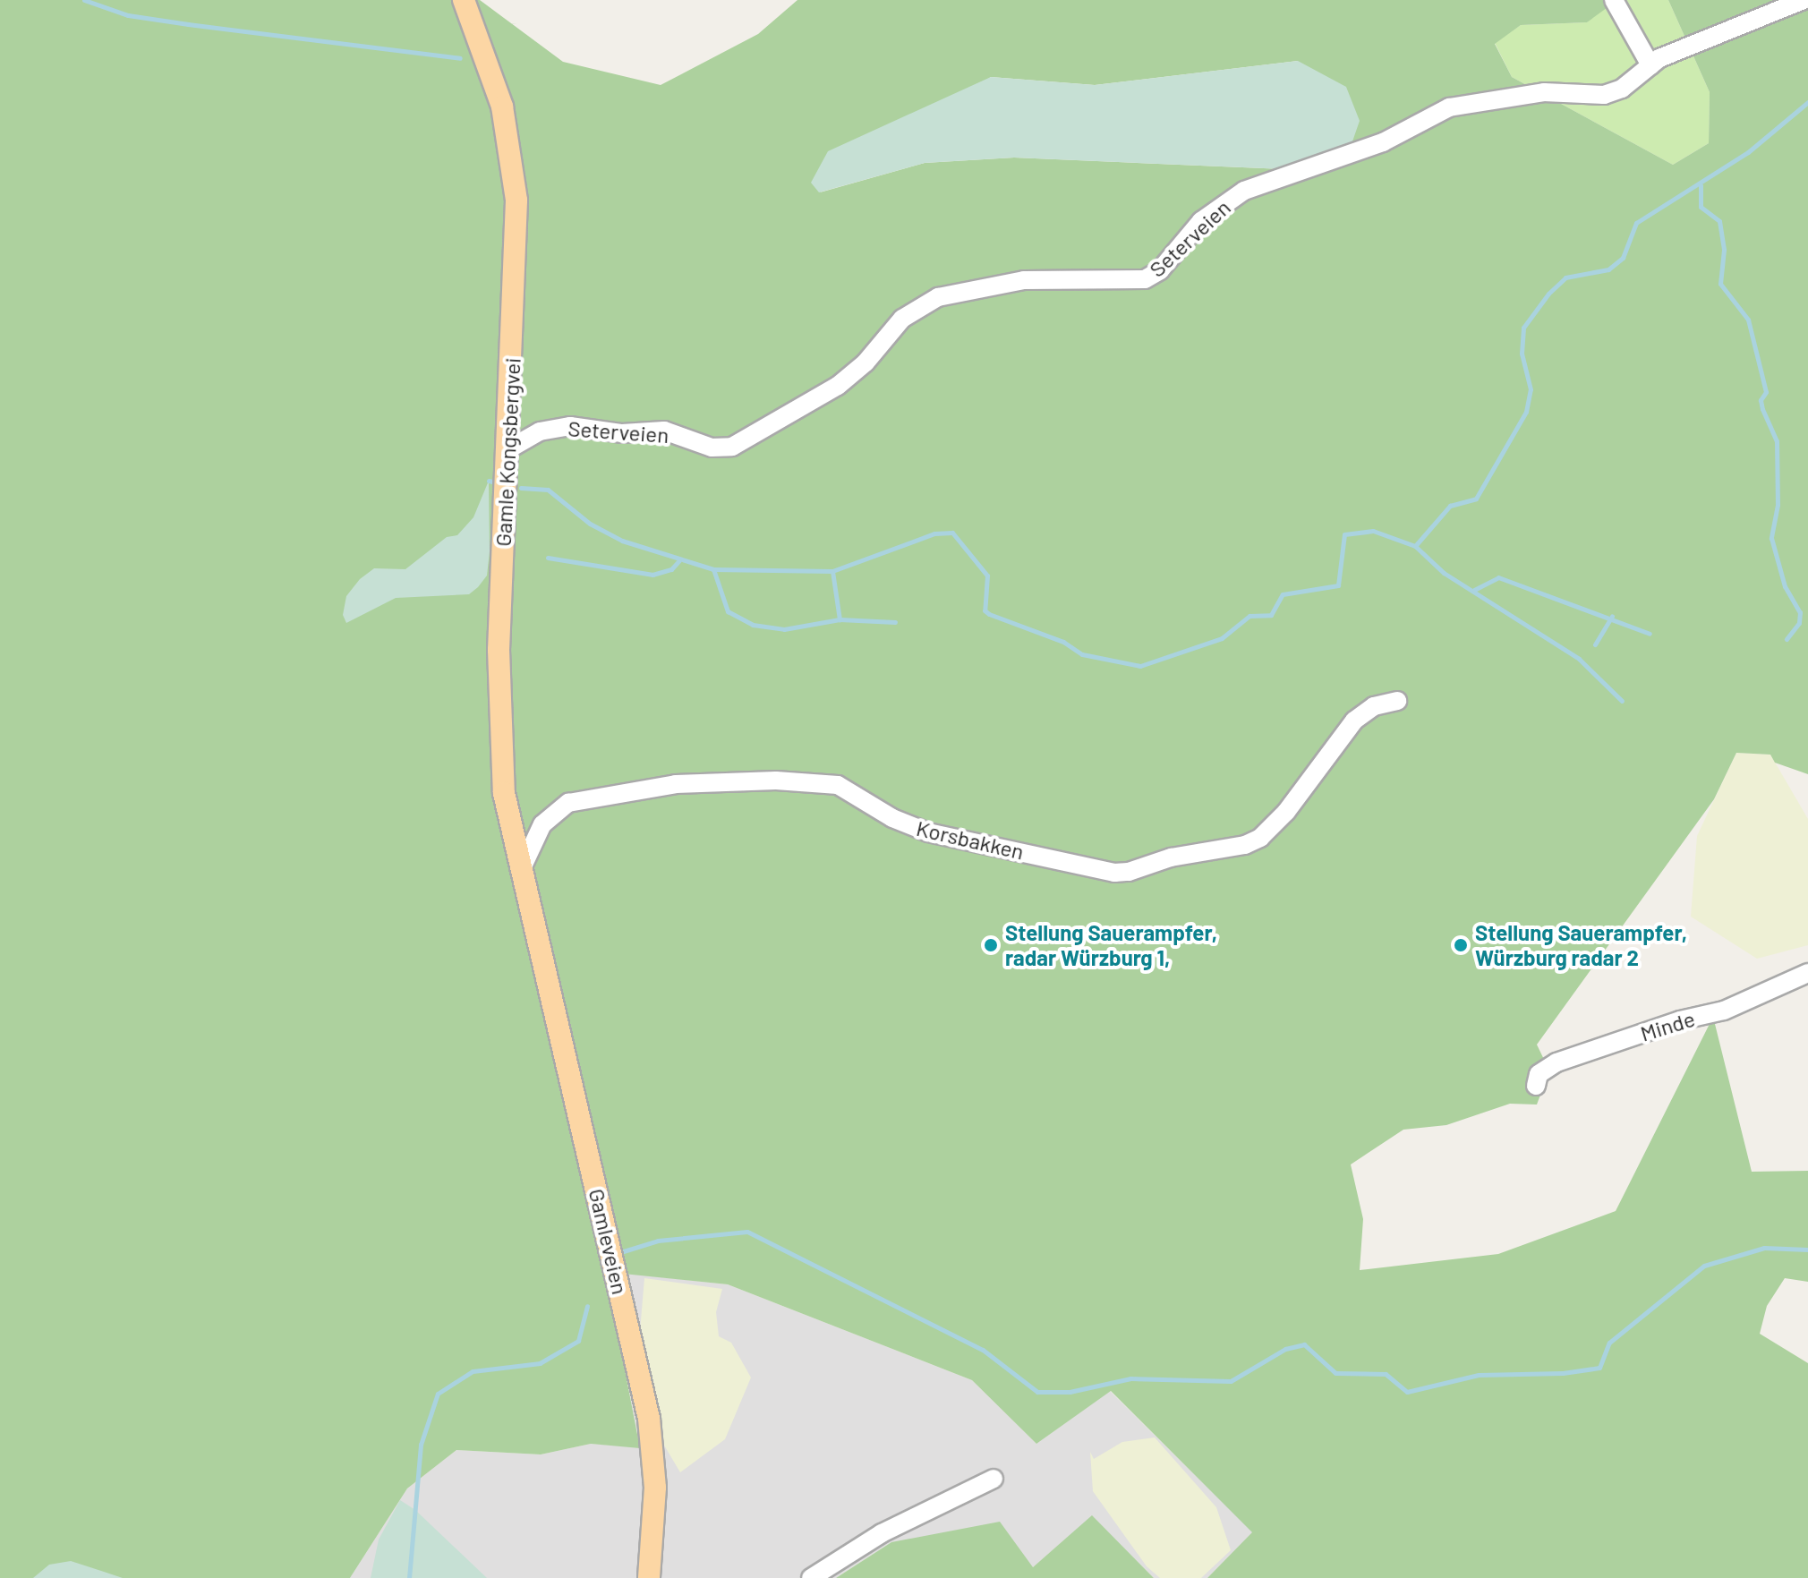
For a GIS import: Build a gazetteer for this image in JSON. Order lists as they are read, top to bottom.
{
  "streets": {
    "main road": ["Gamle Kongsbergvei", "Gamleveien"],
    "street": ["Seterveien", "Korsbakken", "Minde"]
  },
  "crossings": [
    ["Seterveien", "Gamle Kongsbergvei"],
    ["Gamle Kongsbergvei", "Korsbakken"],
    ["Gamle Kongsbergvei", "Gamleveien"]
  ],
  "places": ["Stellung Sauerampfer, radar Würzburg 1,", "Stellung Sauerampfer, Würzburg radar 2"]
}
